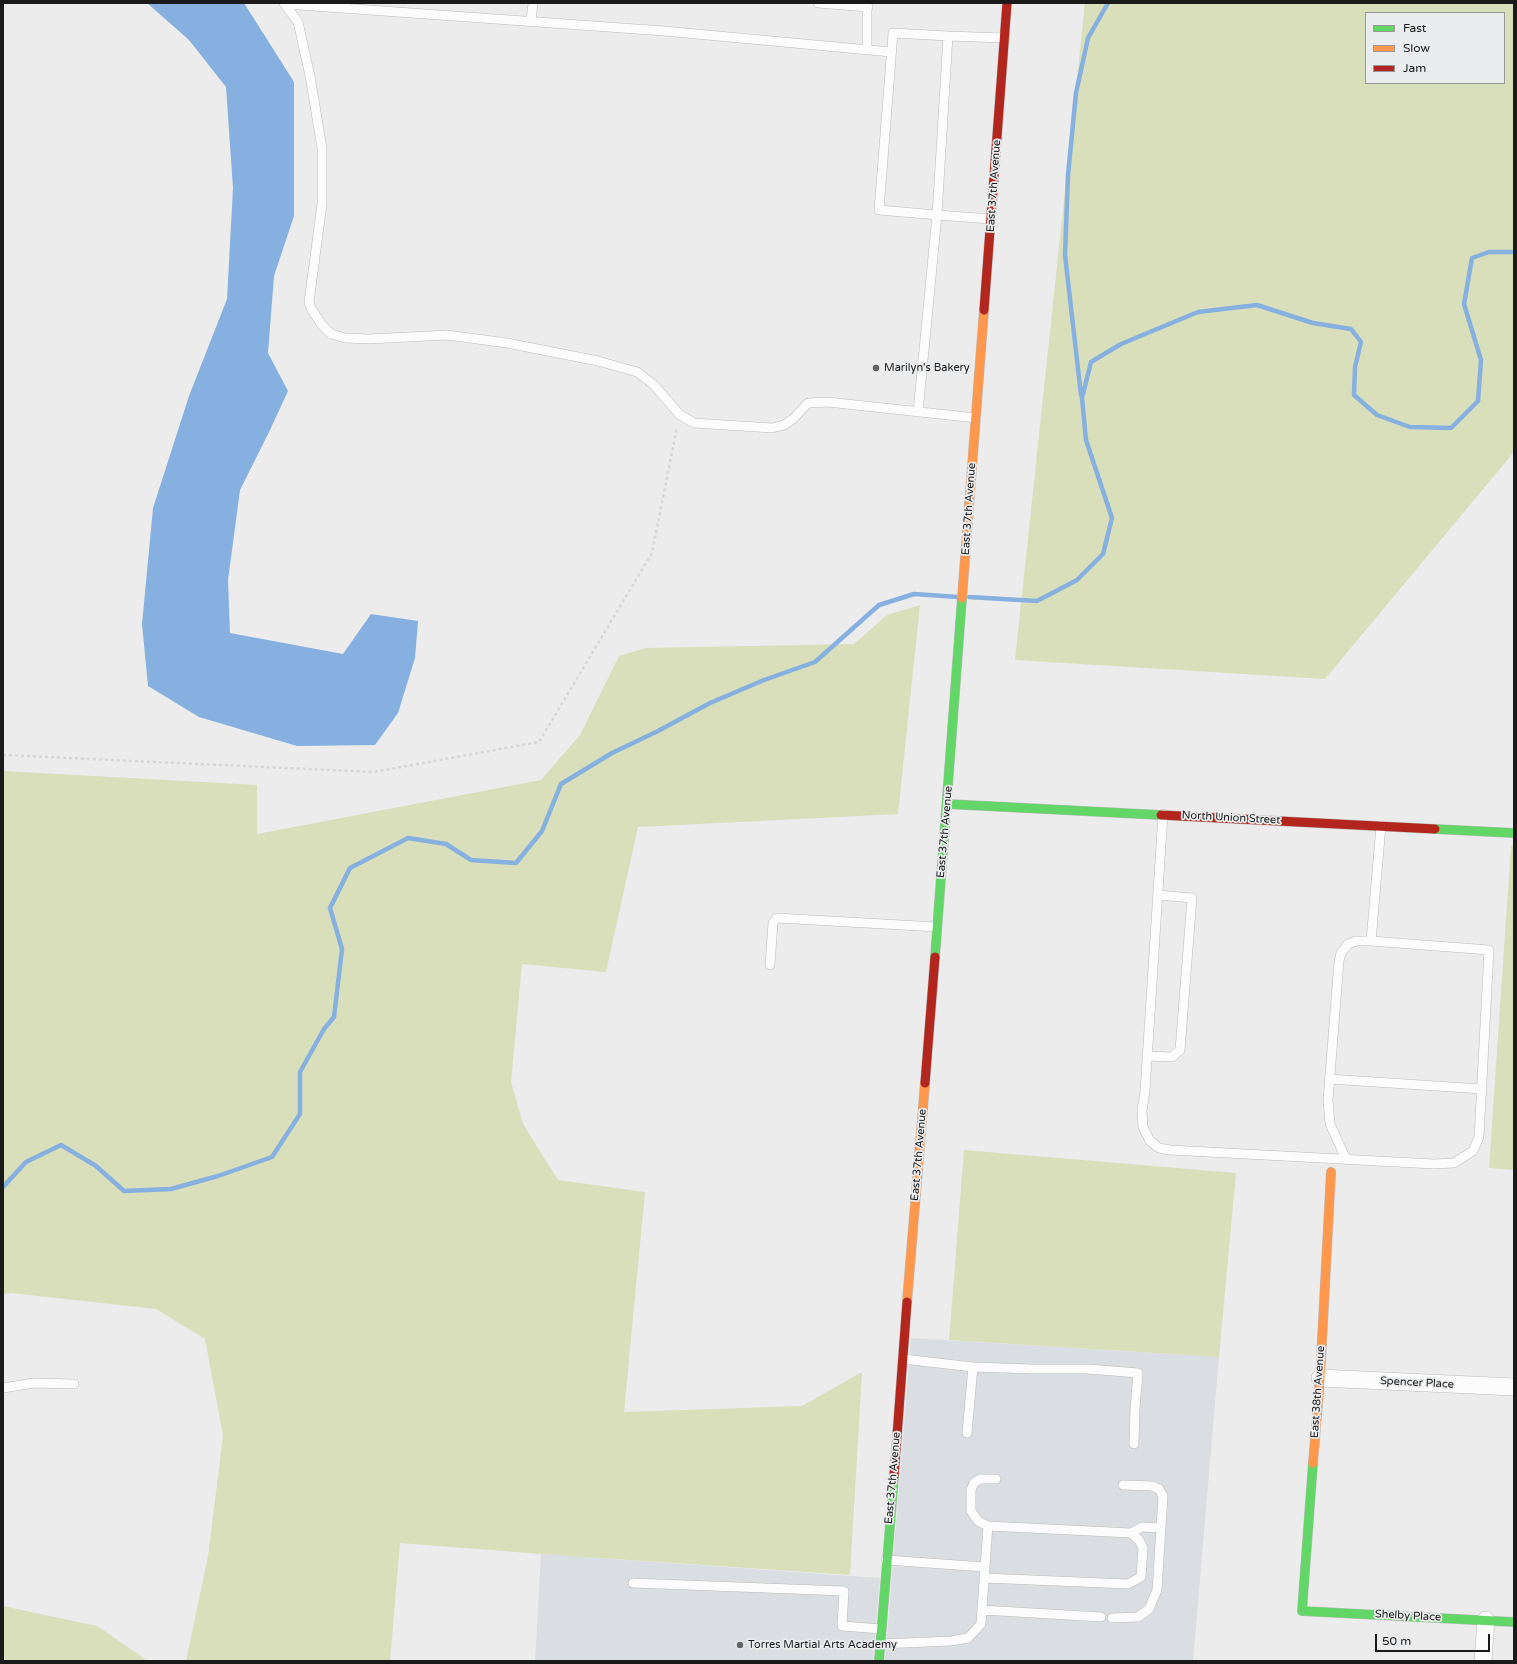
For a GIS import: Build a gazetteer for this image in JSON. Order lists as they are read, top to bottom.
{
  "streets": {
    "main road": [
      "East 37th Avenue",
      "North Union Street",
      "East 38th Avenue",
      "Shelby Place"
    ],
    "street": ["Spencer Place"]
  },
  "crossings": [
    ["East 37th Avenue", "North Union Street"],
    ["Spencer Place", "East 38th Avenue"],
    ["East 38th Avenue", "Shelby Place"]
  ],
  "places": ["Marilyn's Bakery", "Torres Martial Arts Academy"],
  "legend": ["Fast", "Slow", "Jam"],
  "scale_bar": "50 m"
}
